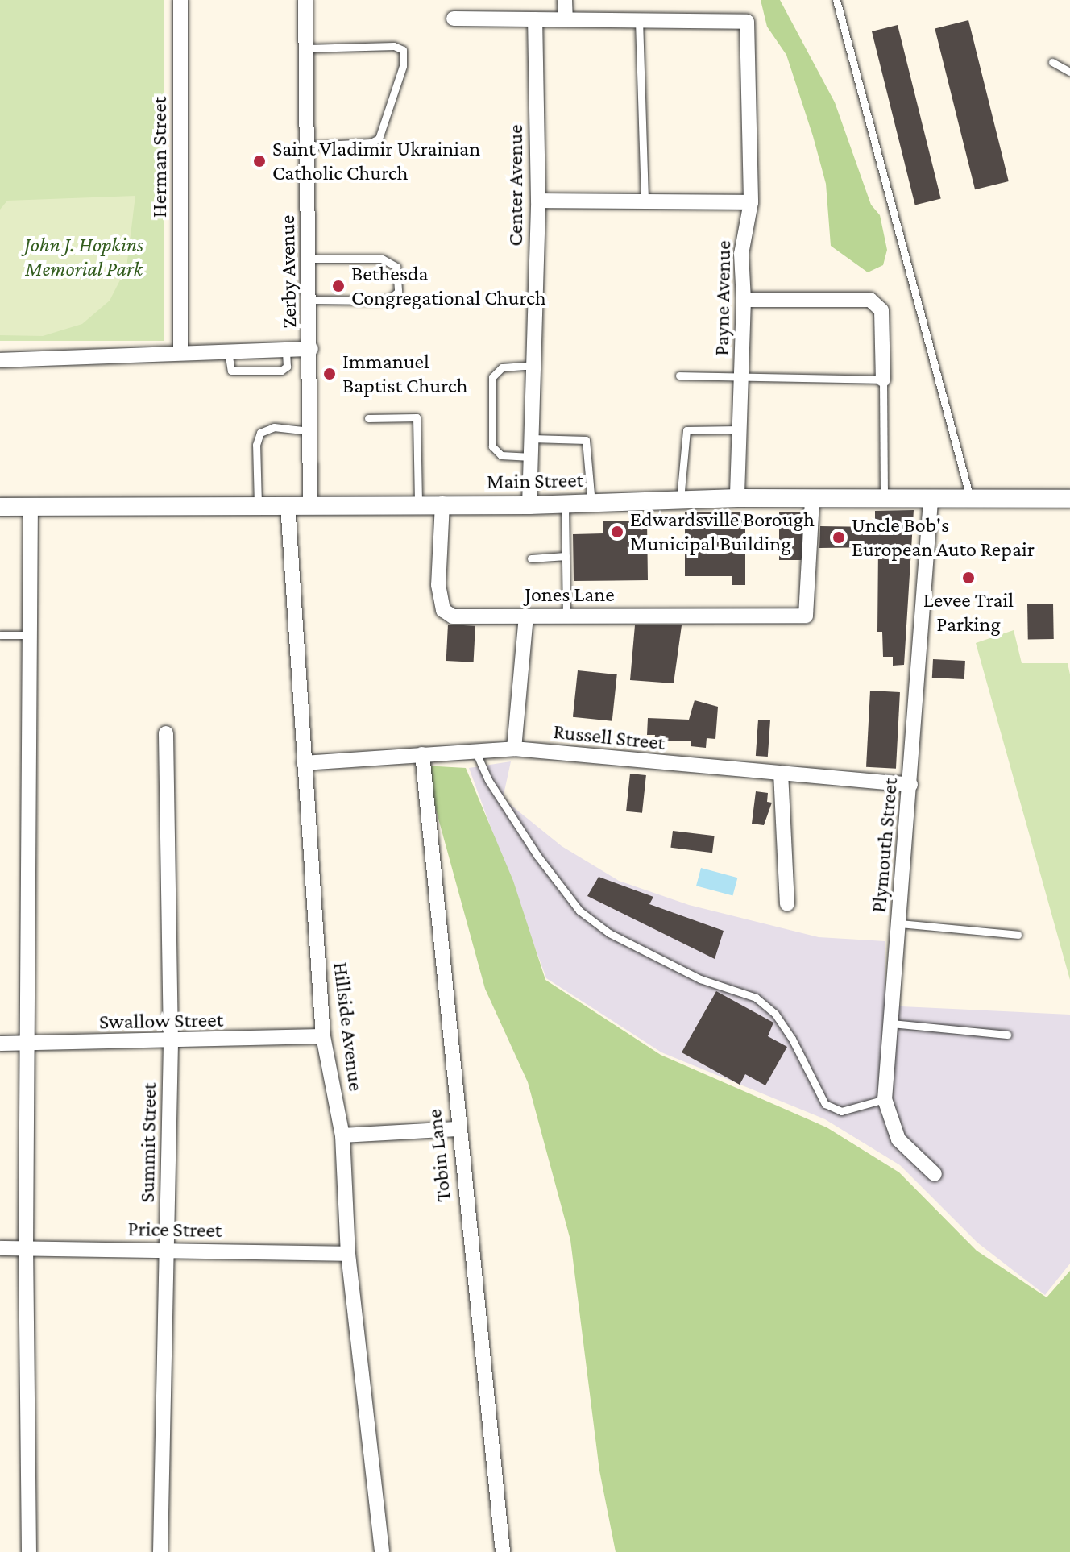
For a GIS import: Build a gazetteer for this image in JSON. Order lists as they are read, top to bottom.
{
  "streets": {
    "street": [
      "Herman Street",
      "Center Avenue",
      "Zerby Avenue",
      "Payne Avenue",
      "Main Street",
      "Jones Lane",
      "Russell Street",
      "Plymouth Street",
      "Swallow Street",
      "Hillside Avenue",
      "Summit Street",
      "Tobin Lane",
      "Price Street"
    ]
  },
  "crossings": [
    ["Center Avenue", "Main Street"],
    ["Zerby Avenue", "Main Street"],
    ["Payne Avenue", "Main Street"],
    ["Main Street", "Jones Lane"],
    ["Main Street", "Plymouth Street"],
    ["Main Street", "Hillside Avenue"],
    ["Russell Street", "Plymouth Street"],
    ["Russell Street", "Hillside Avenue"],
    ["Russell Street", "Tobin Lane"],
    ["Swallow Street", "Hillside Avenue"],
    ["Swallow Street", "Summit Street"],
    ["Hillside Avenue", "Price Street"],
    ["Summit Street", "Price Street"]
  ],
  "parks": ["John J. Hopkins Memorial Park"],
  "places": [
    "Saint Vladimir Ukrainian Catholic Church",
    "Bethesda Congregational Church",
    "Immanuel Baptist Church",
    "Edwardsville Borough Municipal Building",
    "Uncle Bob's European Auto Repair",
    "Levee Trail Parking"
  ]
}
